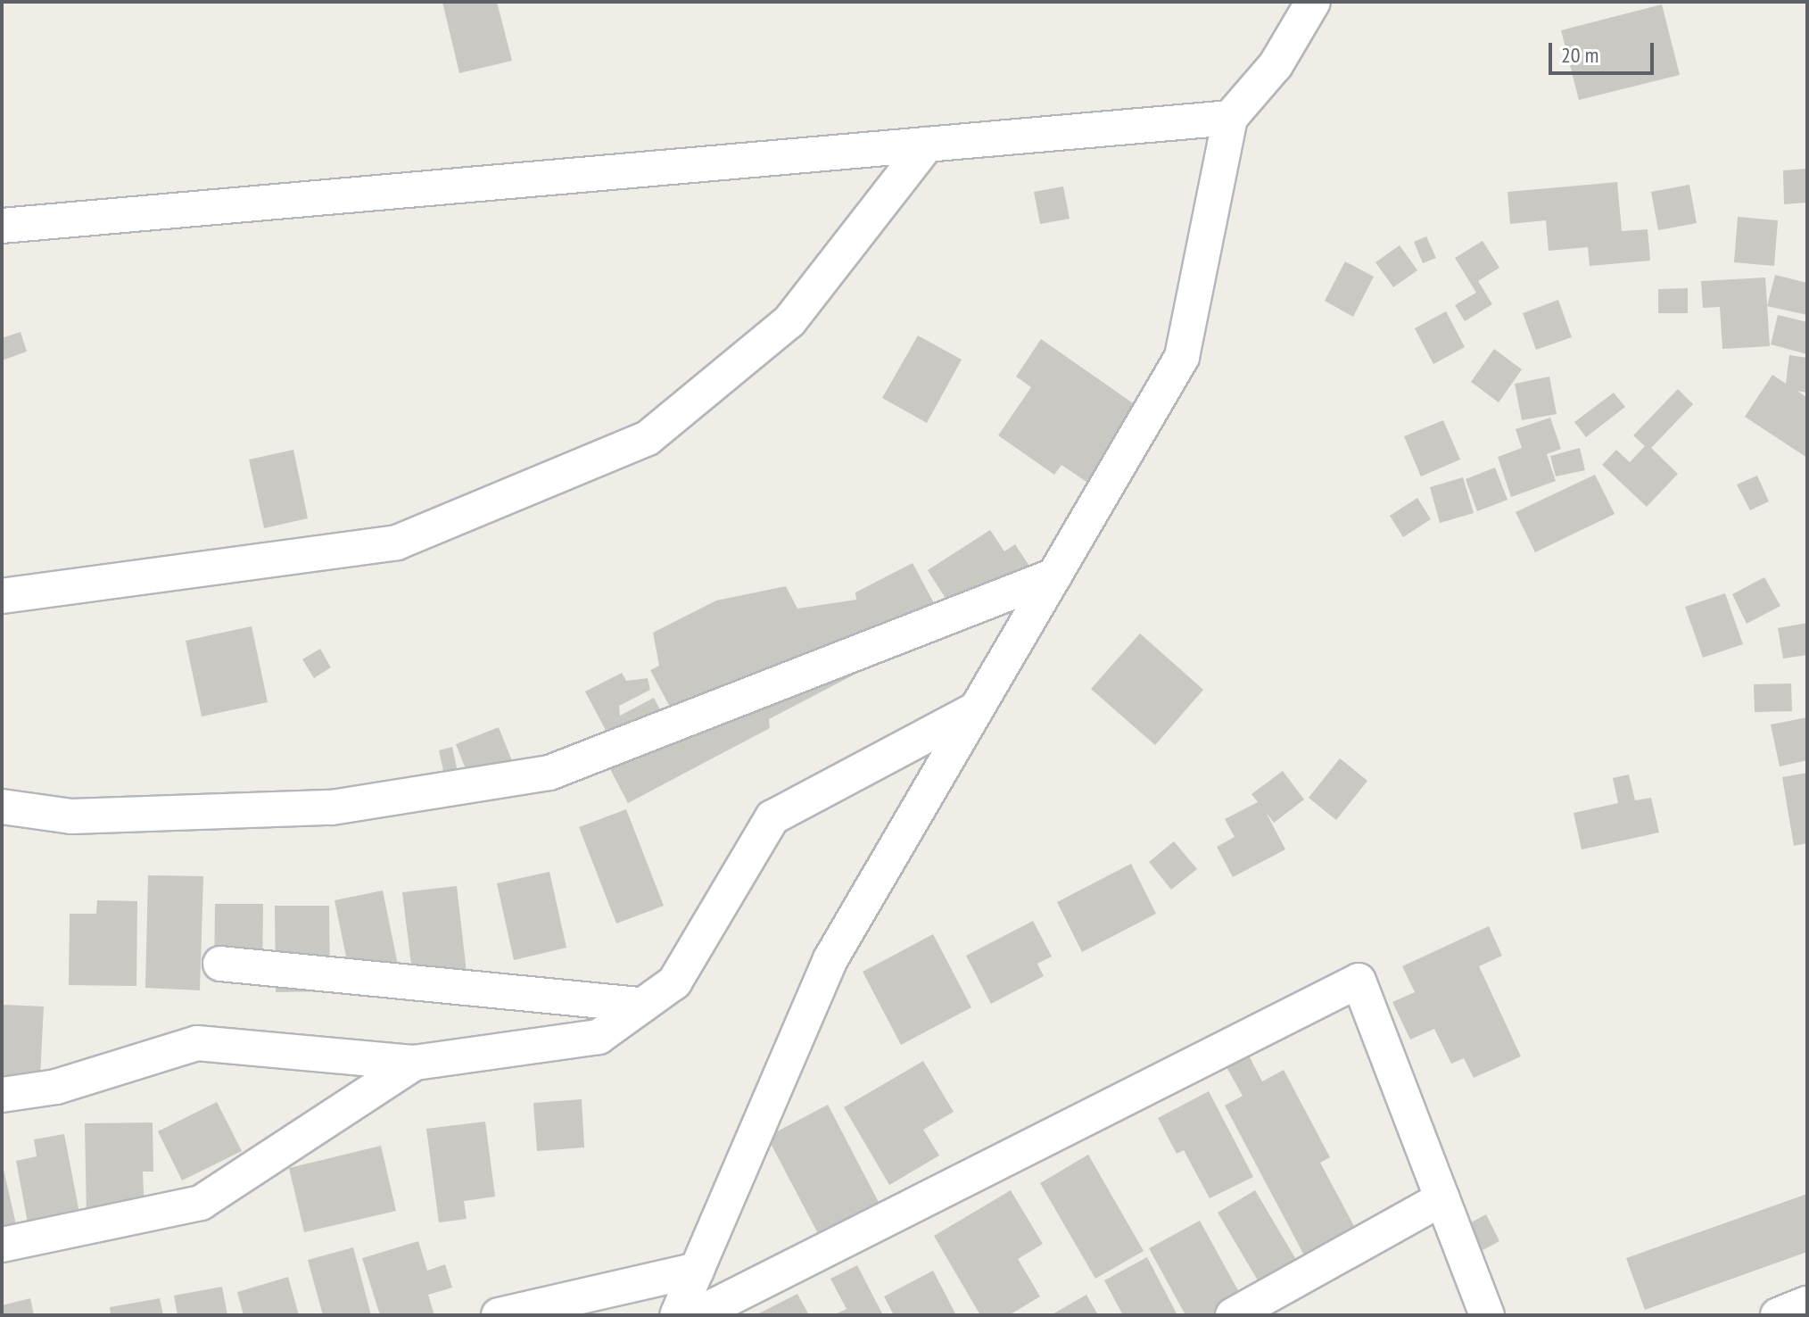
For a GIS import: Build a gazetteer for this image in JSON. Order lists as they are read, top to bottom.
{
  "scale_bar": "20 m"
}
